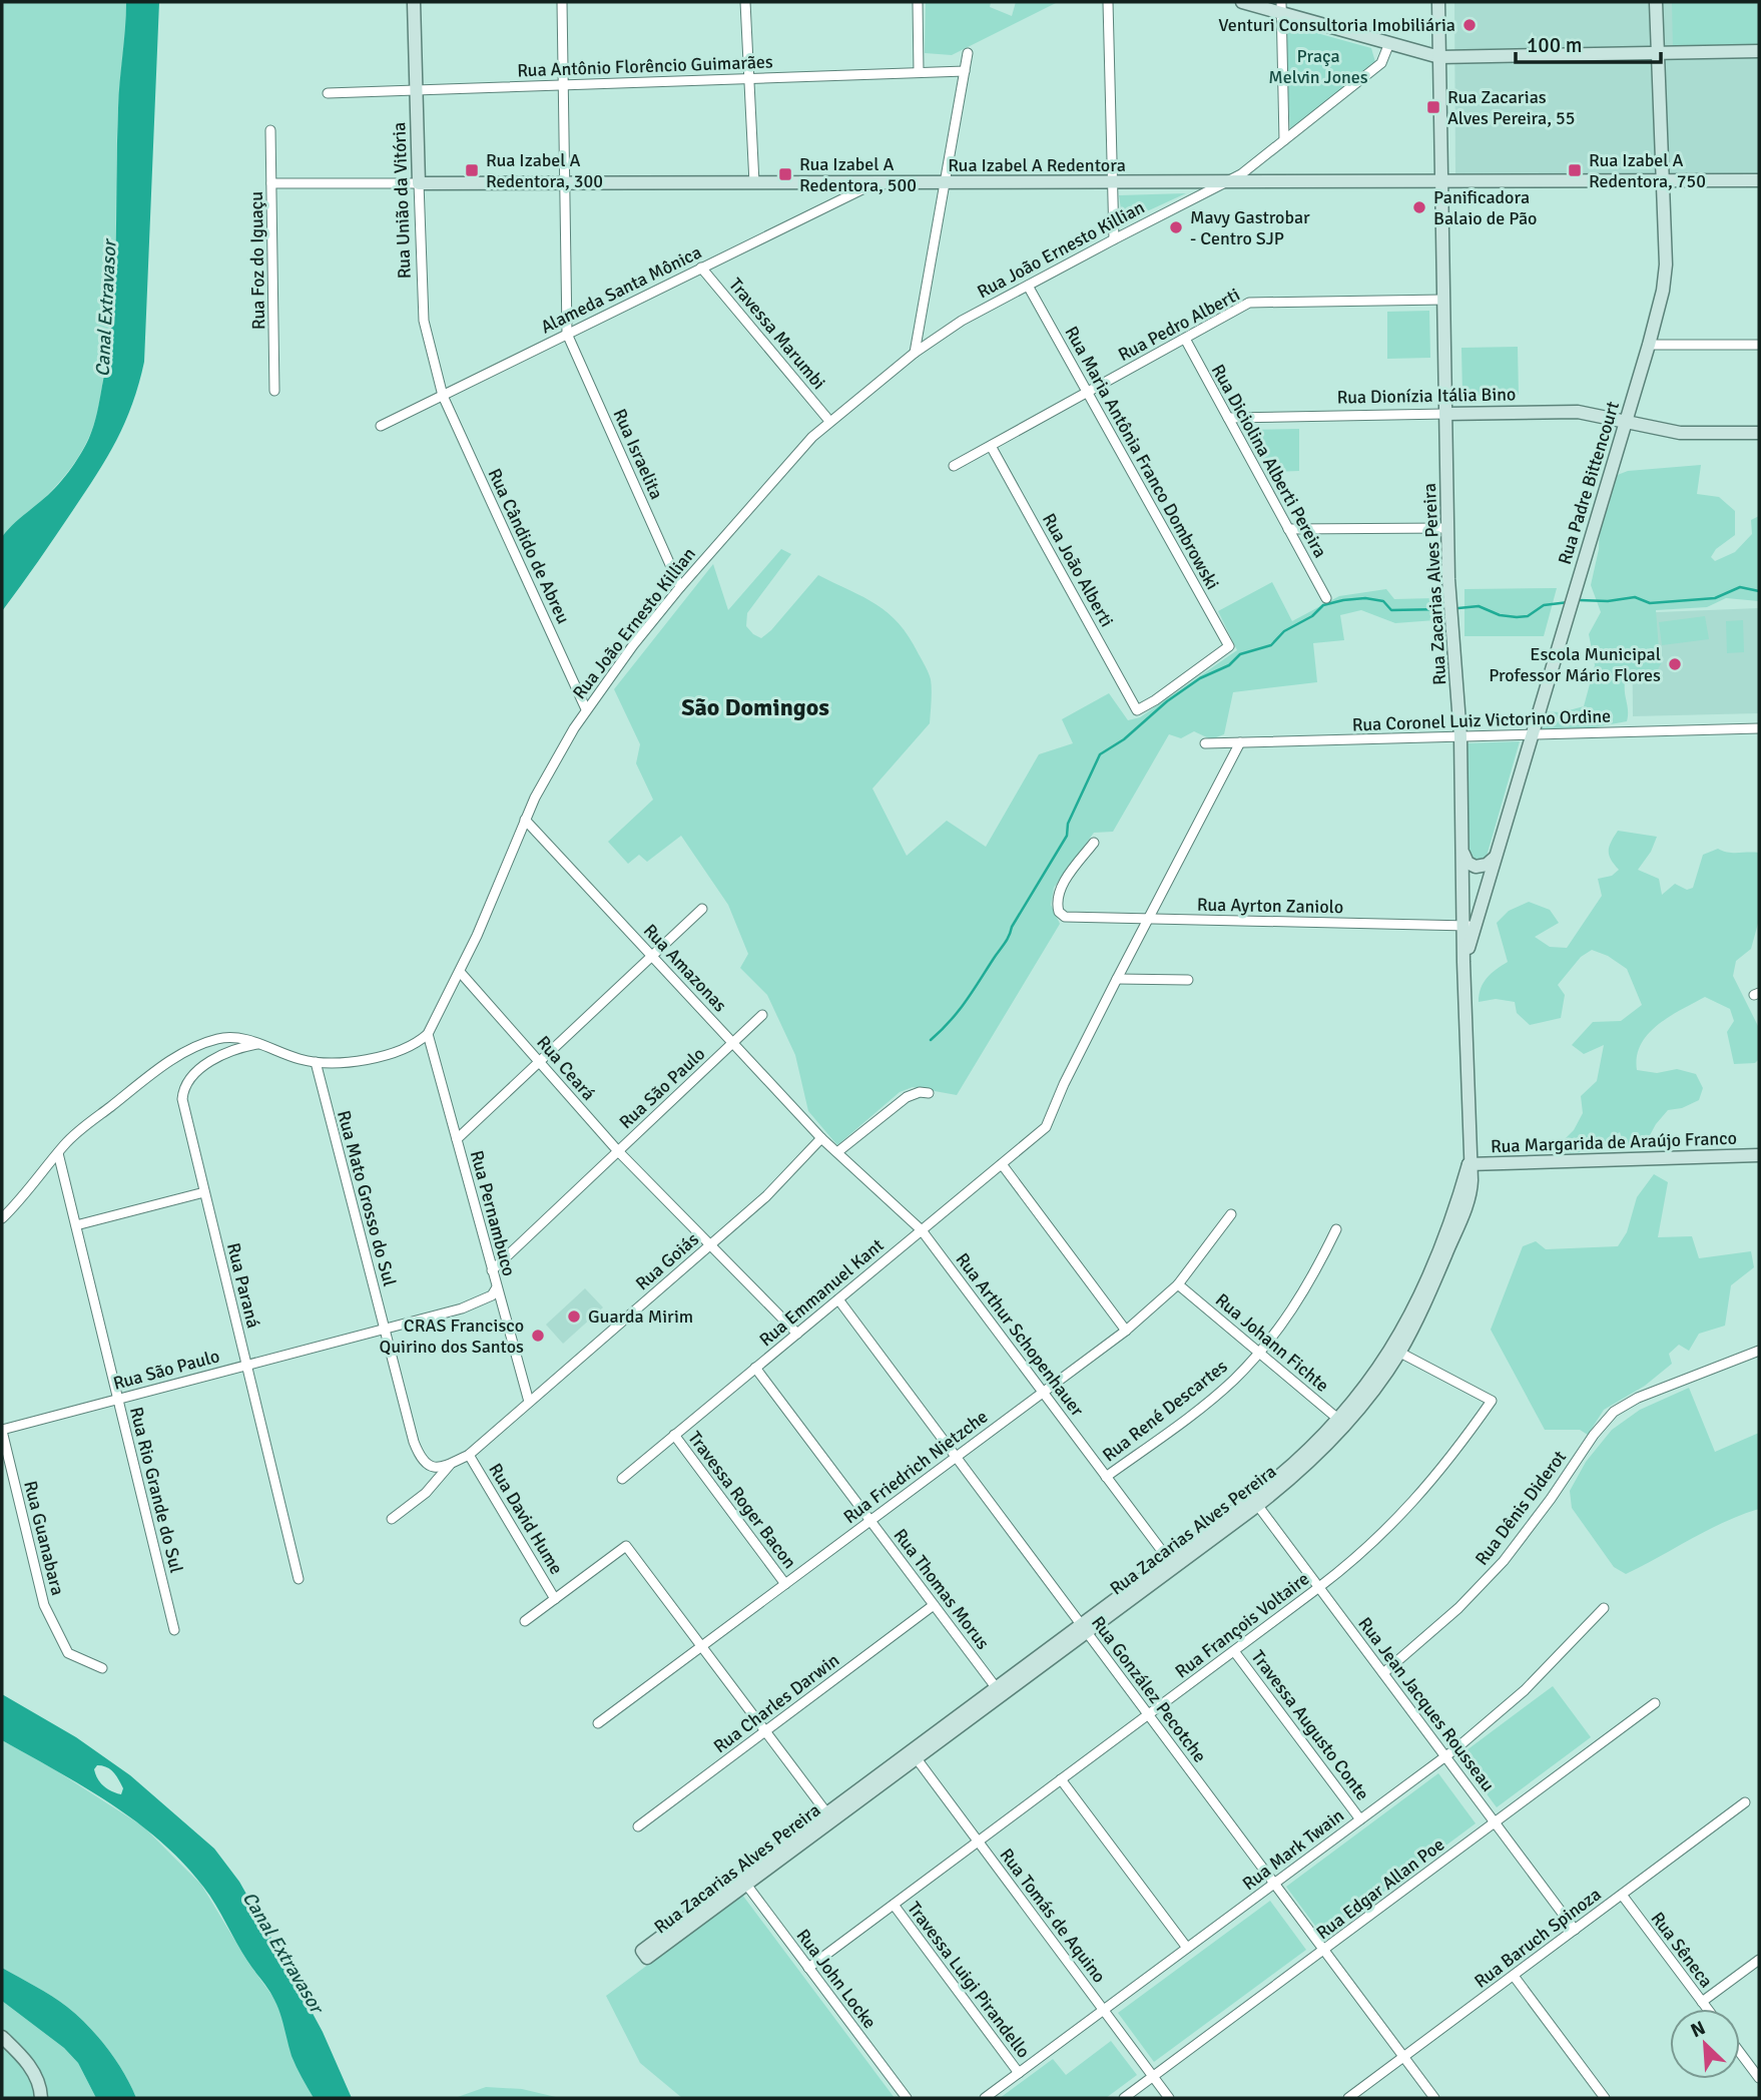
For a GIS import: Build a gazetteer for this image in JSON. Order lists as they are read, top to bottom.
{
  "streets": {
    "main road": [
      "Rua Izabel A Redentora",
      "Rua União da Vitória",
      "Rua Dionízia Itália Bino",
      "Rua Padre Bittencourt",
      "Rua Zacarias Alves Pereira",
      "Rua Margarida de Araújo Franco"
    ],
    "street": [
      "Rua Antônio Florêncio Guimarães",
      "Rua João Ernesto Killian",
      "Rua Foz do Iguaçu",
      "Alameda Santa Mônica",
      "Rua Pedro Alberti",
      "Travessa Marumbi",
      "Rua Israelita",
      "Rua Maria Antônia Franco Dombrowski",
      "Rua Diciolina Alberti Pereira",
      "Rua Cândido de Abreu",
      "Rua João Alberti",
      "Rua Coronel Luiz Victorino Ordine",
      "Rua Ayrton Zaniolo",
      "Rua Amazonas",
      "Rua Ceará",
      "Rua São Paulo",
      "Rua Mato Grosso do Sul",
      "Rua Pernambuco",
      "Rua Goiás",
      "Rua Paraná",
      "Rua Emmanuel Kant",
      "Rua Arthur Schopenhauer",
      "Rua Johann Fichte",
      "Rua René Descartes",
      "Rua Friedrich Nietzche",
      "Rua Rio Grande do Sul",
      "Travessa Roger Bacon",
      "Rua Dênis Diderot",
      "Rua David Hume",
      "Rua Guanabara",
      "Rua Thomas Morus",
      "Rua François Voltaire",
      "Rua González Pecotche",
      "Rua Charles Darwin",
      "Rua Jean Jacques Rousseau",
      "Travessa Augusto Conte",
      "Rua Mark Twain",
      "Rua Edgar Allan Poe",
      "Rua Tomás de Aquino",
      "Rua Baruch Spinoza",
      "Rua Sêneca",
      "Rua John Locke",
      "Travessa Luigi Pirandello"
    ]
  },
  "crossings": [
    ["Rua Antônio Florêncio Guimarães", "Rua União da Vitória"],
    ["Rua Izabel A Redentora", "Rua União da Vitória"],
    ["Rua Izabel A Redentora", "Rua João Ernesto Killian"],
    ["Rua Izabel A Redentora", "Rua Foz do Iguaçu"],
    ["Rua Izabel A Redentora", "Alameda Santa Mônica"],
    ["Rua Izabel A Redentora", "Rua Padre Bittencourt"],
    ["Rua Izabel A Redentora", "Rua Zacarias Alves Pereira"],
    ["Rua União da Vitória", "Alameda Santa Mônica"],
    ["Rua União da Vitória", "Rua Cândido de Abreu"],
    ["Rua João Ernesto Killian", "Travessa Marumbi"],
    ["Rua João Ernesto Killian", "Rua Israelita"],
    ["Rua João Ernesto Killian", "Rua Maria Antônia Franco Dombrowski"],
    ["Rua João Ernesto Killian", "Rua Cândido de Abreu"],
    ["Rua João Ernesto Killian", "Rua Amazonas"],
    ["Rua João Ernesto Killian", "Rua Ceará"],
    ["Rua João Ernesto Killian", "Rua Pernambuco"],
    ["Alameda Santa Mônica", "Travessa Marumbi"],
    ["Alameda Santa Mônica", "Rua Israelita"],
    ["Alameda Santa Mônica", "Rua Cândido de Abreu"],
    ["Rua Pedro Alberti", "Rua Maria Antônia Franco Dombrowski"],
    ["Rua Pedro Alberti", "Rua Diciolina Alberti Pereira"],
    ["Rua Pedro Alberti", "Rua João Alberti"],
    ["Rua Pedro Alberti", "Rua Zacarias Alves Pereira"],
    ["Rua Dionízia Itália Bino", "Rua Diciolina Alberti Pereira"],
    ["Rua Dionízia Itália Bino", "Rua Padre Bittencourt"],
    ["Rua Dionízia Itália Bino", "Rua Zacarias Alves Pereira"],
    ["Rua Maria Antônia Franco Dombrowski", "Rua João Alberti"],
    ["Rua Padre Bittencourt", "Rua Zacarias Alves Pereira"],
    ["Rua Padre Bittencourt", "Rua Coronel Luiz Victorino Ordine"],
    ["Rua Padre Bittencourt", "Rua Ayrton Zaniolo"],
    ["Rua Zacarias Alves Pereira", "Rua Coronel Luiz Victorino Ordine"],
    ["Rua Zacarias Alves Pereira", "Rua Ayrton Zaniolo"],
    ["Rua Zacarias Alves Pereira", "Rua Margarida de Araújo Franco"],
    ["Rua Zacarias Alves Pereira", "Rua Arthur Schopenhauer"],
    ["Rua Zacarias Alves Pereira", "Rua Johann Fichte"],
    ["Rua Zacarias Alves Pereira", "Rua Thomas Morus"],
    ["Rua Zacarias Alves Pereira", "Rua François Voltaire"],
    ["Rua Zacarias Alves Pereira", "Rua González Pecotche"],
    ["Rua Zacarias Alves Pereira", "Rua Jean Jacques Rousseau"],
    ["Rua Zacarias Alves Pereira", "Rua Tomás de Aquino"],
    ["Rua Zacarias Alves Pereira", "Rua John Locke"],
    ["Rua Amazonas", "Rua São Paulo"],
    ["Rua Amazonas", "Rua Goiás"],
    ["Rua Amazonas", "Rua Arthur Schopenhauer"],
    ["Rua Ceará", "Rua São Paulo"],
    ["Rua Ceará", "Rua Goiás"],
    ["Rua Ceará", "Rua Emmanuel Kant"],
    ["Rua São Paulo", "Rua Mato Grosso do Sul"],
    ["Rua São Paulo", "Rua Pernambuco"],
    ["Rua São Paulo", "Rua Paraná"],
    ["Rua São Paulo", "Rua Rio Grande do Sul"],
    ["Rua São Paulo", "Rua Guanabara"],
    ["Rua Mato Grosso do Sul", "Rua Goiás"],
    ["Rua Pernambuco", "Rua Goiás"],
    ["Rua Goiás", "Rua Arthur Schopenhauer"],
    ["Rua Goiás", "Rua David Hume"],
    ["Rua Emmanuel Kant", "Rua Arthur Schopenhauer"],
    ["Rua Emmanuel Kant", "Travessa Roger Bacon"],
    ["Rua Emmanuel Kant", "Rua Thomas Morus"],
    ["Rua Emmanuel Kant", "Rua González Pecotche"],
    ["Rua Arthur Schopenhauer", "Rua René Descartes"],
    ["Rua Arthur Schopenhauer", "Rua Friedrich Nietzche"],
    ["Rua Johann Fichte", "Rua René Descartes"],
    ["Rua Johann Fichte", "Rua Friedrich Nietzche"],
    ["Rua Friedrich Nietzche", "Travessa Roger Bacon"],
    ["Rua Friedrich Nietzche", "Rua Thomas Morus"],
    ["Rua Friedrich Nietzche", "Rua González Pecotche"],
    ["Rua Dênis Diderot", "Rua Jean Jacques Rousseau"],
    ["Rua Thomas Morus", "Rua Charles Darwin"],
    ["Rua François Voltaire", "Rua González Pecotche"],
    ["Rua François Voltaire", "Rua Jean Jacques Rousseau"],
    ["Rua François Voltaire", "Travessa Augusto Conte"],
    ["Rua François Voltaire", "Rua Tomás de Aquino"],
    ["Rua François Voltaire", "Rua John Locke"],
    ["Rua François Voltaire", "Travessa Luigi Pirandello"],
    ["Rua González Pecotche", "Rua Mark Twain"],
    ["Rua González Pecotche", "Rua Edgar Allan Poe"],
    ["Rua González Pecotche", "Rua Baruch Spinoza"],
    ["Rua Jean Jacques Rousseau", "Rua Mark Twain"],
    ["Rua Jean Jacques Rousseau", "Rua Edgar Allan Poe"],
    ["Rua Jean Jacques Rousseau", "Rua Baruch Spinoza"],
    ["Travessa Augusto Conte", "Rua Mark Twain"],
    ["Rua Mark Twain", "Rua Tomás de Aquino"],
    ["Rua Mark Twain", "Travessa Luigi Pirandello"],
    ["Rua Edgar Allan Poe", "Rua Tomás de Aquino"],
    ["Rua Baruch Spinoza", "Rua Sêneca"]
  ],
  "districts": ["São Domingos"],
  "water": ["Canal Extravasor"],
  "parks": ["Praça Melvin Jones"],
  "places": {
    "other": [
      "Venturi Consultoria Imobiliária",
      "Panificadora Balaio de Pão",
      "Mavy Gastrobar - Centro SJP",
      "Escola Municipal Professor Mário Flores",
      "Guarda Mirim",
      "CRAS Francisco Quirino dos Santos"
    ],
    "transit": [
      "Rua Zacarias Alves Pereira, 55",
      "Rua Izabel A Redentora, 300",
      "Rua Izabel A Redentora, 750",
      "Rua Izabel A Redentora, 500"
    ]
  },
  "scale_bar": "100 m",
  "north": "top left"
}
